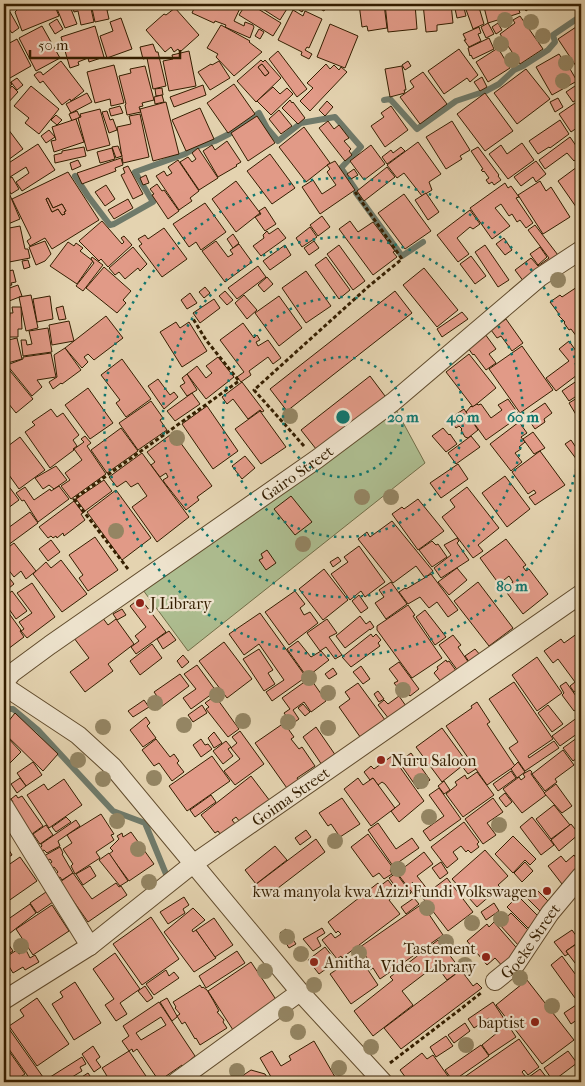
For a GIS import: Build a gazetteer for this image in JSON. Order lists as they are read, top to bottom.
{
  "streets": {
    "street": ["Gairo Street", "Goima Street", "Goeke Street"]
  },
  "places": [
    "J Library",
    "Nuru Saloon",
    "kwa manyola kwa Azizi Fundi Volkswagen",
    "Tastement Video Library",
    "Anitha",
    "baptist"
  ],
  "scale_bar": "50 m",
  "rings": [
    "20 m",
    "40 m",
    "60 m",
    "80 m"
  ]
}
